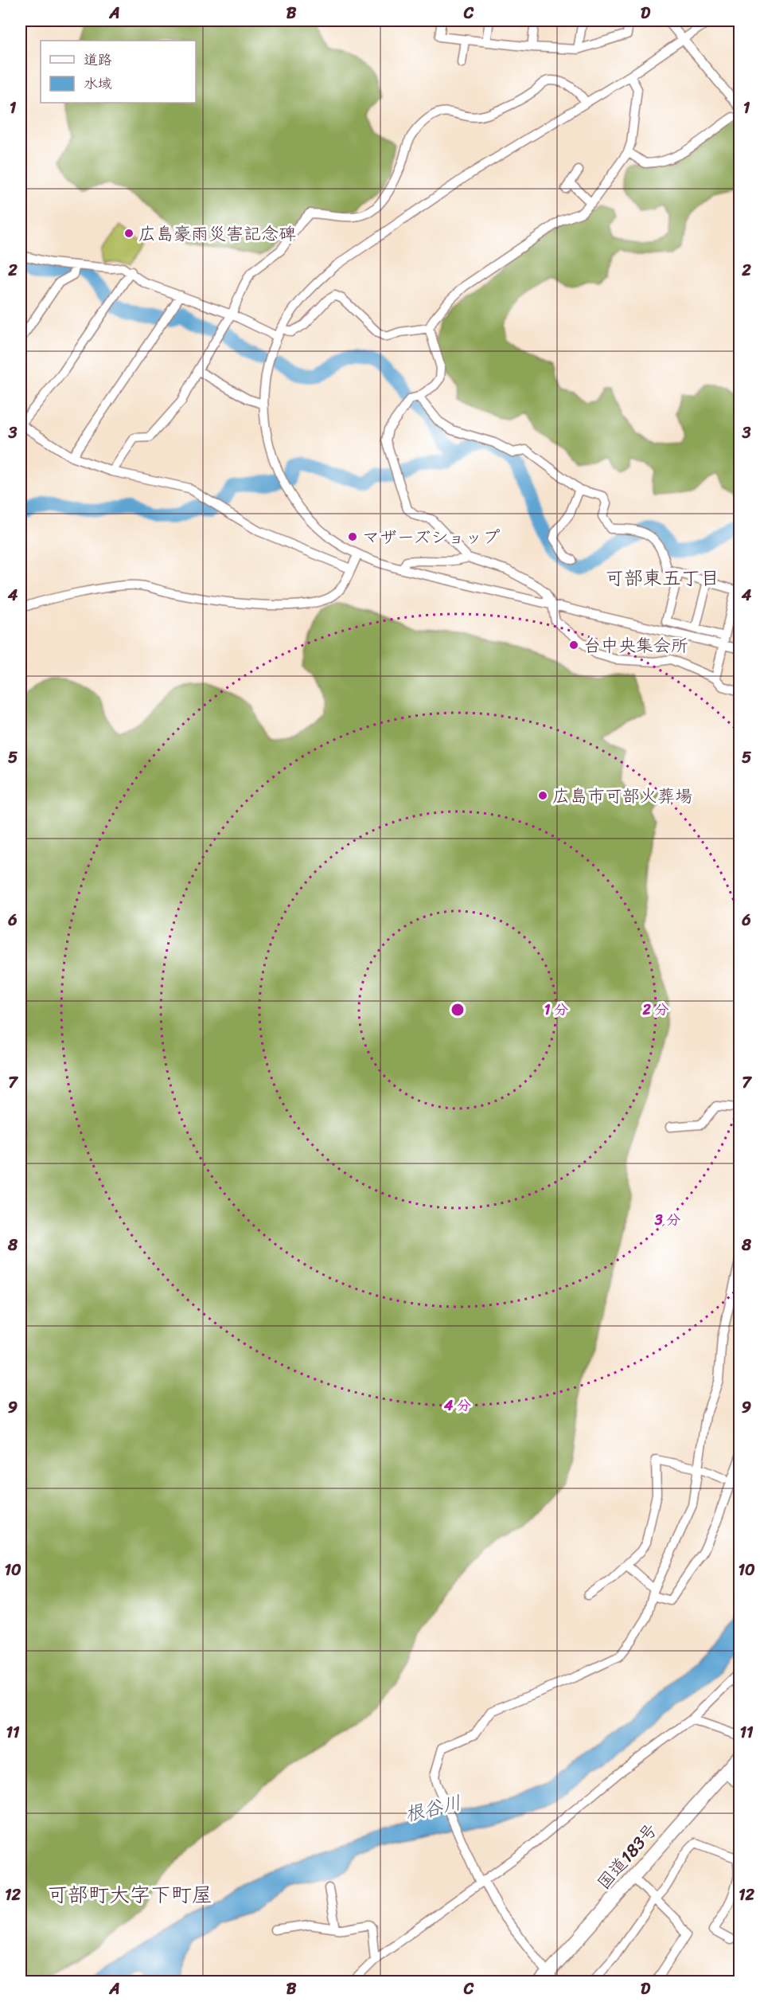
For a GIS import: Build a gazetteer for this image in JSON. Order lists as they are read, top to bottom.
{
  "streets": {
    "highway": ["国道183号"]
  },
  "districts": ["可部東五丁目", "可部町大字下町屋"],
  "water": ["根谷川"],
  "places": [
    "広島豪雨災害記念碑",
    "マザーズショップ",
    "台中央集会所",
    "広島市可部火葬場"
  ],
  "legend": ["道路", "水域"],
  "grid": {
    "columns": [
      "A",
      "B",
      "C",
      "D"
    ],
    "rows": [
      "1",
      "2",
      "3",
      "4",
      "5",
      "6",
      "7",
      "8",
      "9",
      "10",
      "11",
      "12"
    ]
  },
  "rings": [
    "1 分",
    "2 分",
    "3 分",
    "4 分"
  ]
}
